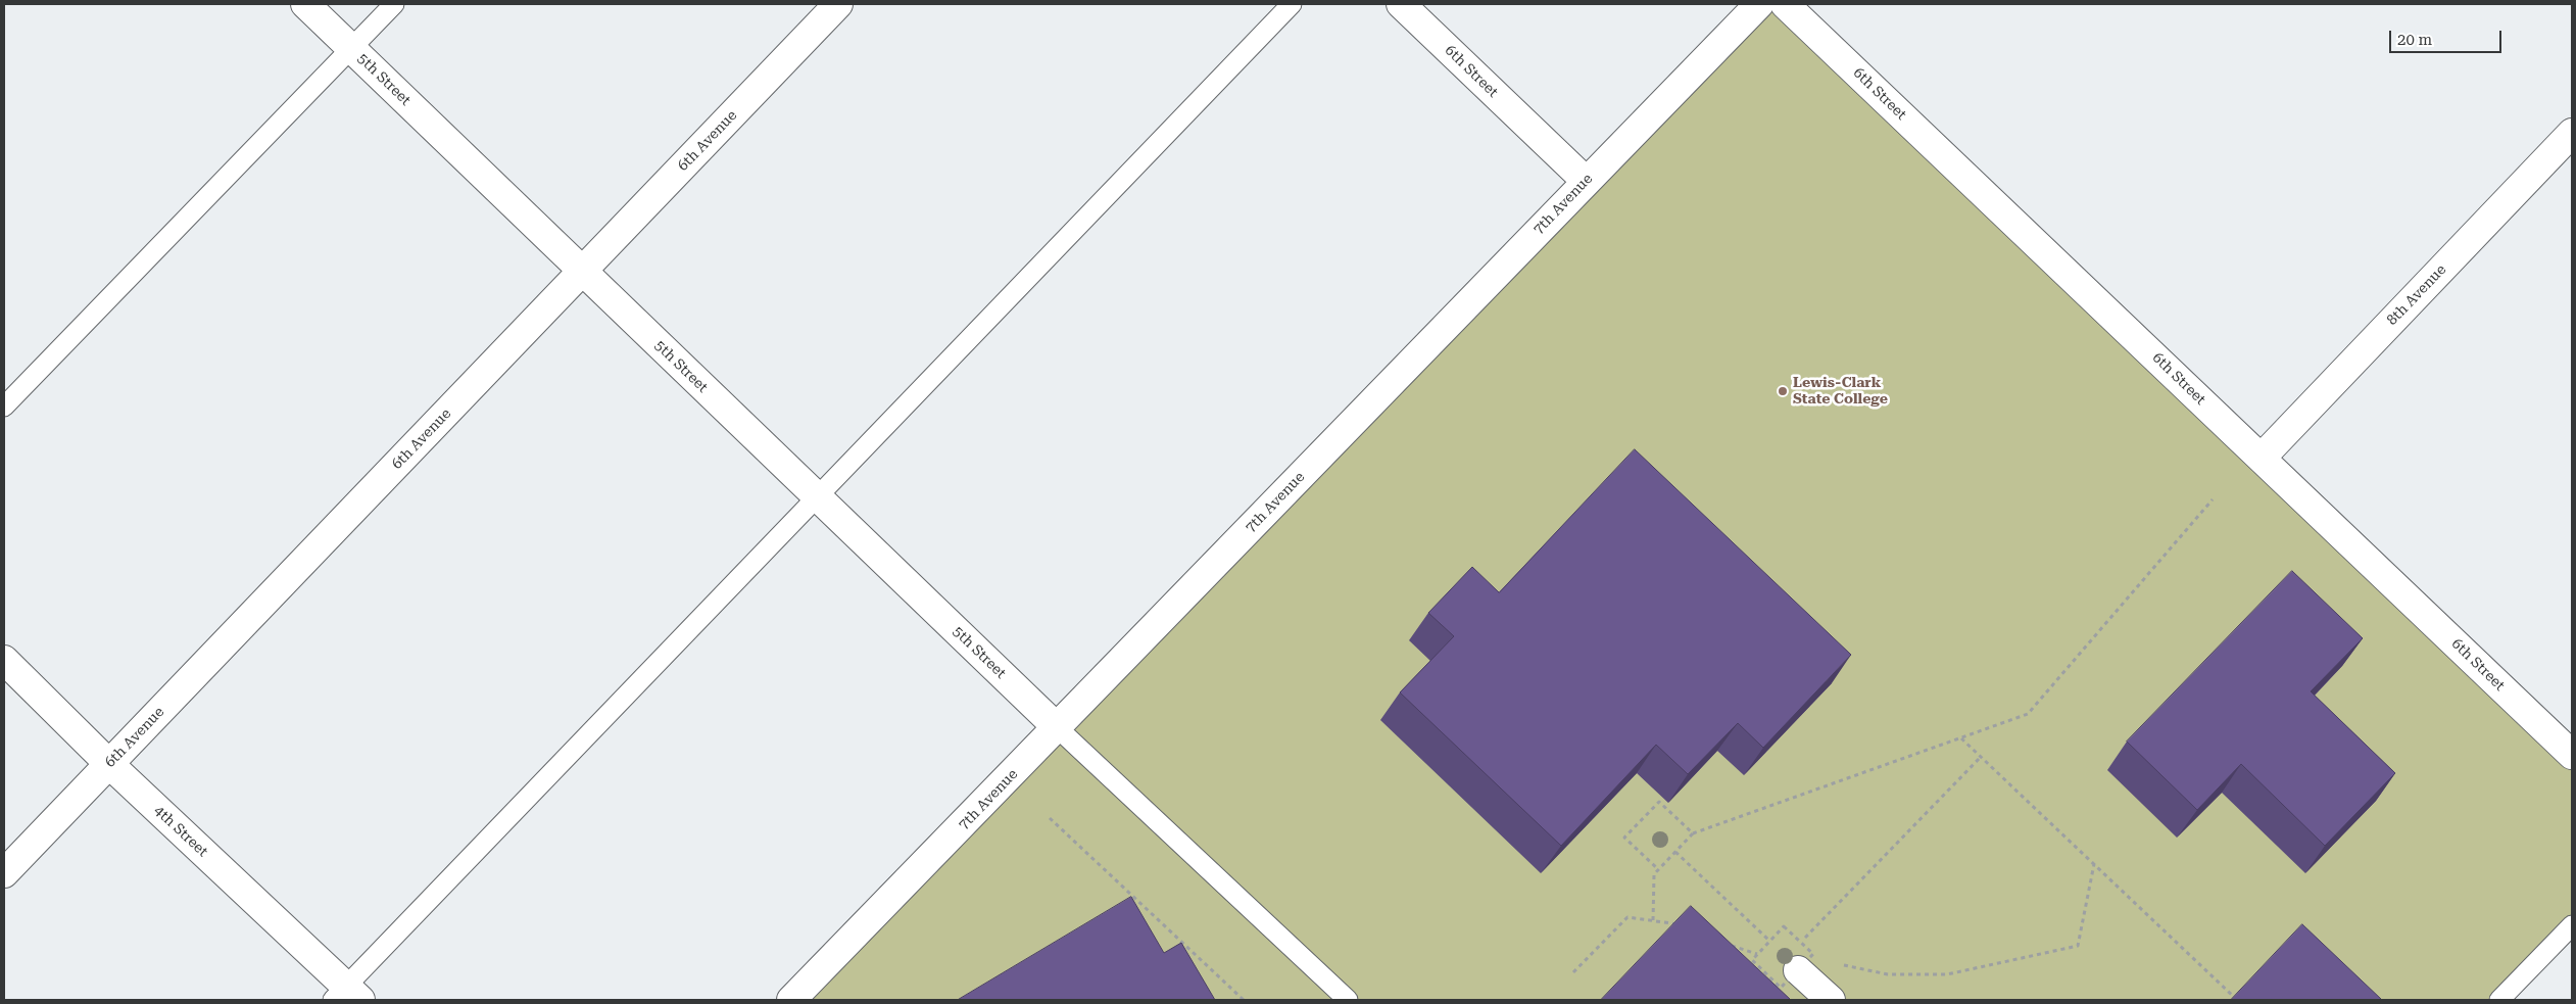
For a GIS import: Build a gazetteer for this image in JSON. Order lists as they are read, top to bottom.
{
  "streets": {
    "street": [
      "6th Street",
      "5th Street",
      "6th Avenue",
      "7th Avenue",
      "8th Avenue",
      "4th Street"
    ]
  },
  "crossings": [
    ["6th Street", "7th Avenue"],
    ["6th Street", "8th Avenue"],
    ["5th Street", "6th Avenue"],
    ["5th Street", "7th Avenue"],
    ["6th Avenue", "4th Street"]
  ],
  "places": ["Lewis-Clark State College"],
  "scale_bar": "20 m"
}
